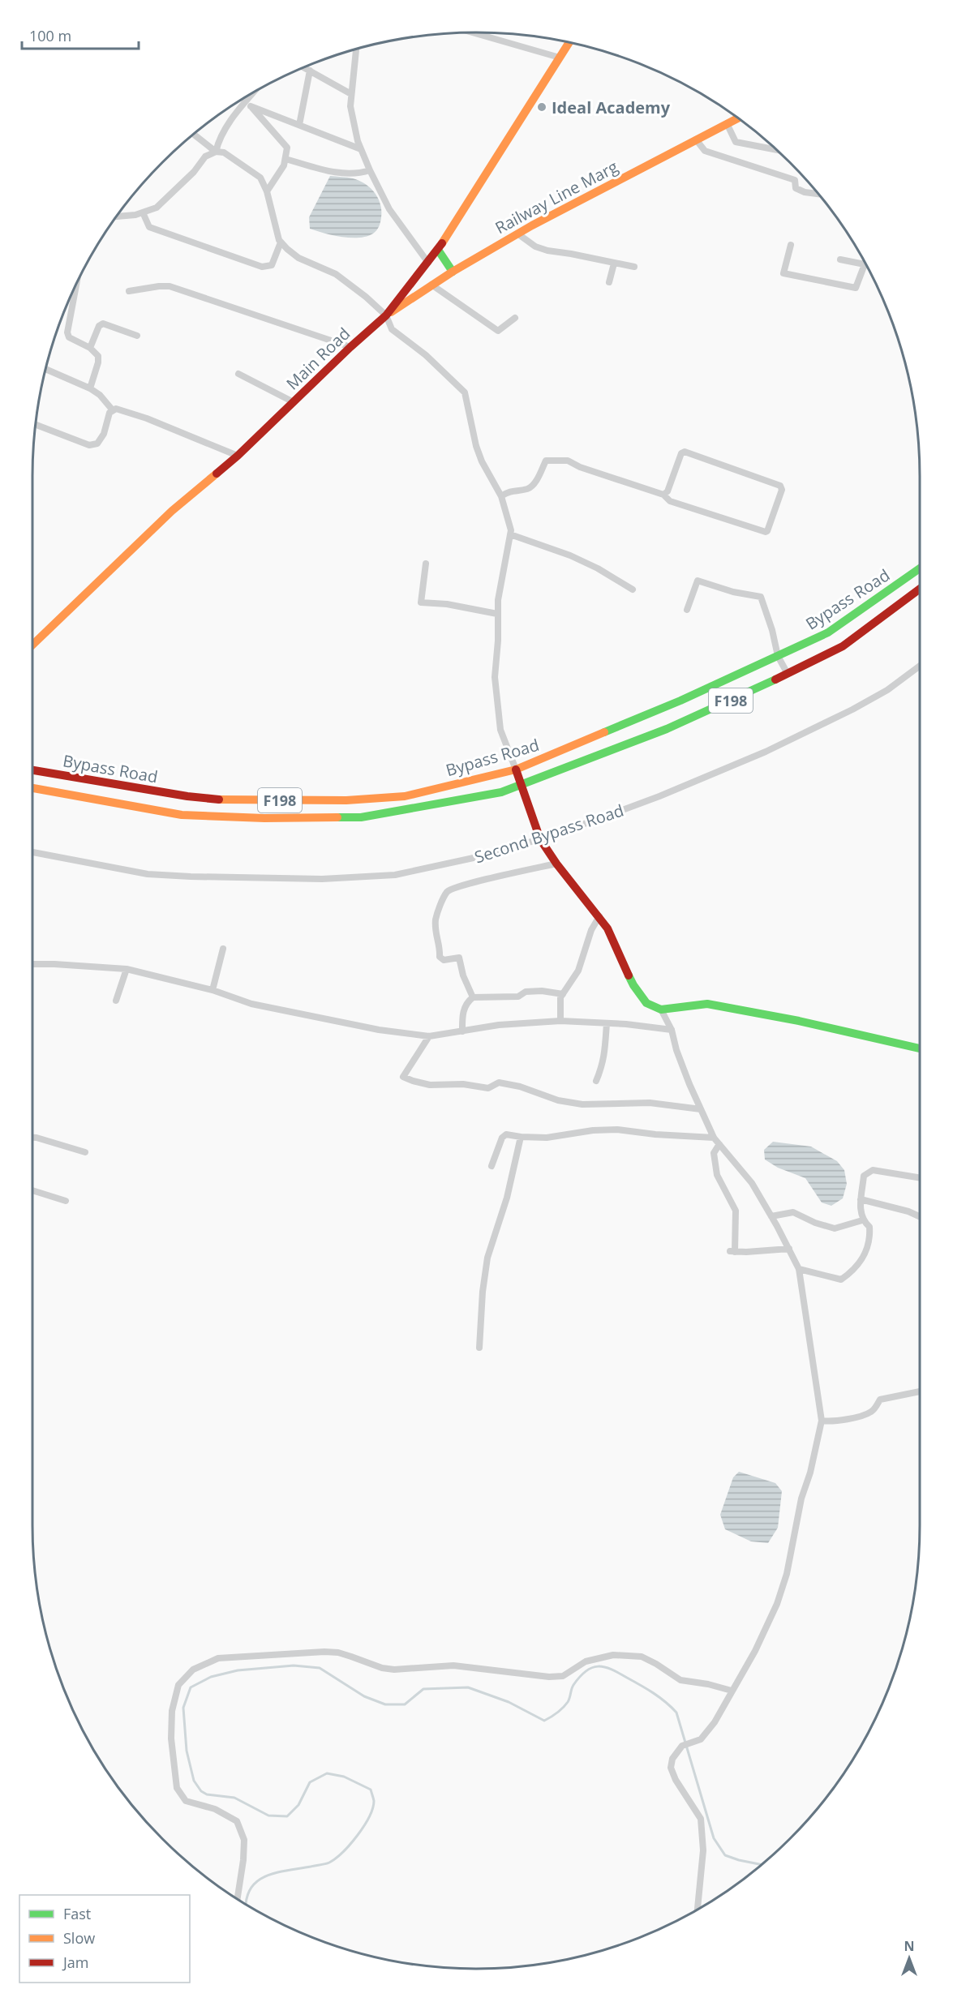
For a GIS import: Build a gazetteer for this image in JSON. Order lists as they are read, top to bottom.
{
  "streets": {
    "main road": [
      "Railway Line Marg",
      "Main Road",
      "Bypass Road",
      "F198"
    ],
    "street": ["Second Bypass Road"]
  },
  "crossings": [
    ["Railway Line Marg", "Main Road"]
  ],
  "places": ["Ideal Academy"],
  "legend": ["Fast", "Slow", "Jam"],
  "scale_bar": "100 m",
  "north": "top"
}
